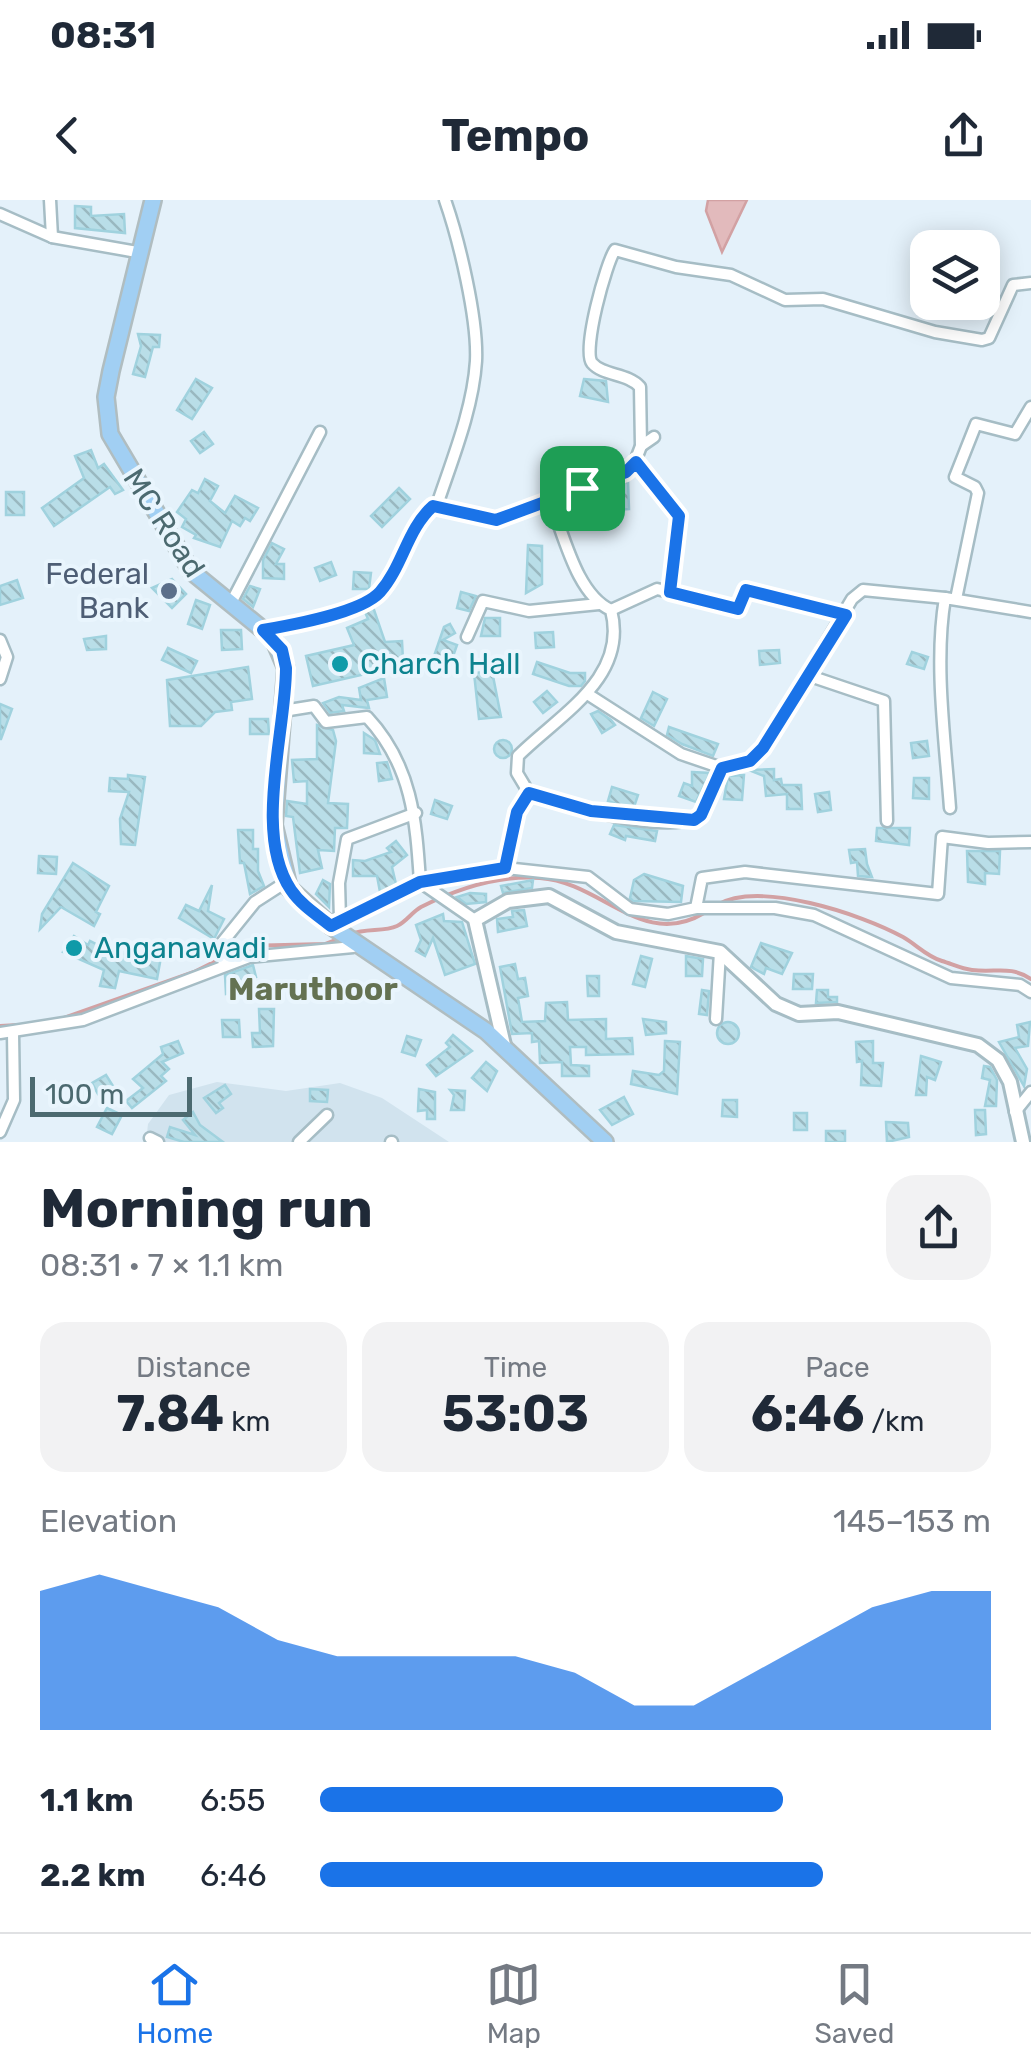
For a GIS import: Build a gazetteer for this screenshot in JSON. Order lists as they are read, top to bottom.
{
  "streets": {
    "main road": ["MC Road"]
  },
  "districts": ["Maruthoor"],
  "places": ["Federal Bank", "Charch Hall", "Anganawadi"],
  "scale_bar": "100 m",
  "page": {
    "status": "08:31",
    "header": "Tempo",
    "scale": "100 m",
    "heading": ["Morning run", "08:31 · 7 × 1.1 km"],
    "stats": [
      ["Distance", "7.84 km"],
      ["Time", "53:03"],
      ["Pace", "6:46 /km"]
    ],
    "chart": ["Elevation", "145–153 m"],
    "list": [
      {
        "name": "1.1 km",
        "note": "6:55"
      },
      {
        "name": "2.2 km",
        "note": "6:46"
      }
    ],
    "tabs": ["Home", "Map", "Saved"]
  }
}
